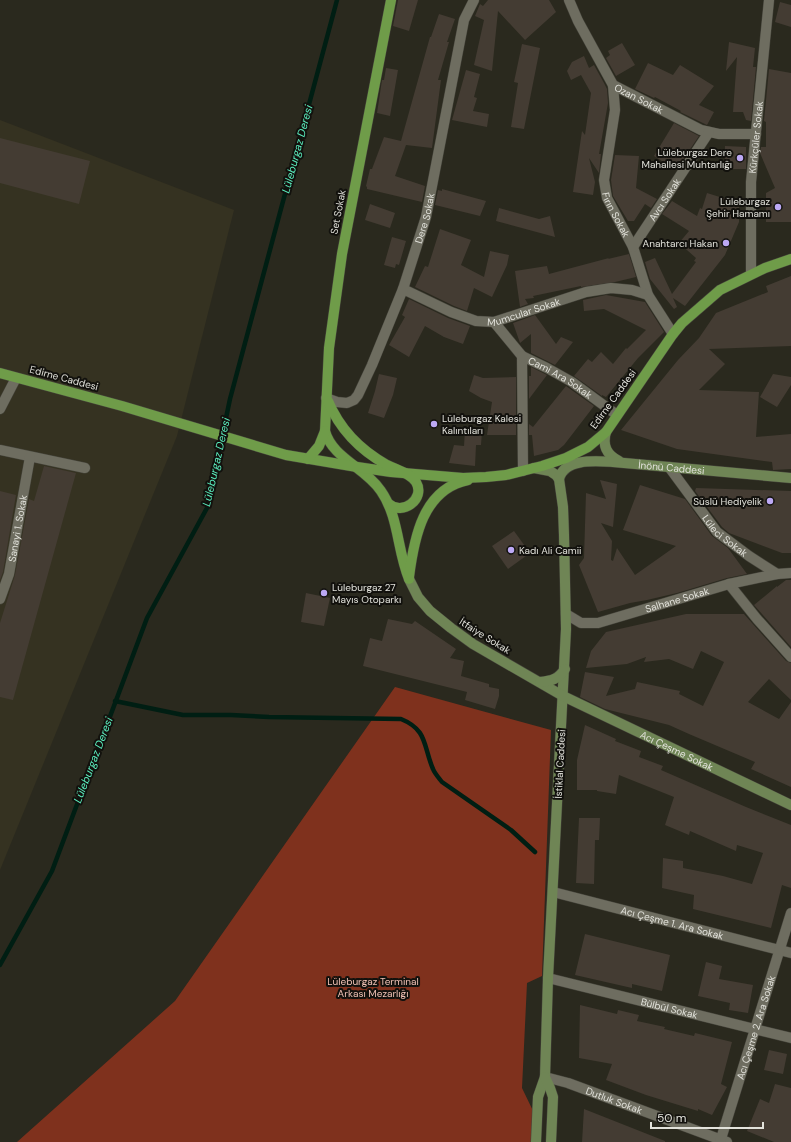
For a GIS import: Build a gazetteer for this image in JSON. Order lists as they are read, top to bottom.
{
  "streets": {
    "main road": [
      "Set Sokak",
      "Edirne Caddesi",
      "İnönü Caddesi",
      "İtfaiye Sokak",
      "Acı Çeşme Sokak",
      "İstiklal Caddesi"
    ],
    "street": [
      "Ozan Sokak",
      "Kürkçüler Sokak",
      "Avcı Sokak",
      "Fırın Sokak",
      "Dere Sokak",
      "Mumcular Sokak",
      "Cami Ara Sokak",
      "Sanayi 1. Sokak",
      "Lüleci Sokak",
      "Salhane Sokak",
      "Acı Çeşme 1. Ara Sokak",
      "Bülbül Sokak",
      "Acı Çeşme 2. Ara Sokak",
      "Dutluk Sokak"
    ]
  },
  "crossings": [
    ["Ozan Sokak", "Kürkçüler Sokak"],
    ["Ozan Sokak", "Avcı Sokak"],
    ["Ozan Sokak", "Fırın Sokak"],
    ["Kürkçüler Sokak", "Edirne Caddesi"],
    ["Avcı Sokak", "Fırın Sokak"],
    ["Set Sokak", "Dere Sokak"],
    ["Set Sokak", "Edirne Caddesi"],
    ["Fırın Sokak", "Mumcular Sokak"],
    ["Fırın Sokak", "Edirne Caddesi"],
    ["Dere Sokak", "Mumcular Sokak"],
    ["Edirne Caddesi", "Cami Ara Sokak"],
    ["Edirne Caddesi", "İtfaiye Sokak"],
    ["İnönü Caddesi", "Lüleci Sokak"],
    ["İnönü Caddesi", "İstiklal Caddesi"],
    ["Lüleci Sokak", "Salhane Sokak"],
    ["Salhane Sokak", "İstiklal Caddesi"],
    ["İtfaiye Sokak", "Acı Çeşme Sokak"],
    ["İtfaiye Sokak", "İstiklal Caddesi"],
    ["Acı Çeşme Sokak", "İstiklal Caddesi"],
    ["İstiklal Caddesi", "Acı Çeşme 1. Ara Sokak"],
    ["İstiklal Caddesi", "Bülbül Sokak"],
    ["İstiklal Caddesi", "Dutluk Sokak"],
    ["Acı Çeşme 1. Ara Sokak", "Acı Çeşme 2. Ara Sokak"],
    ["Bülbül Sokak", "Acı Çeşme 2. Ara Sokak"],
    ["Acı Çeşme 2. Ara Sokak", "Dutluk Sokak"]
  ],
  "water": ["Lüleburgaz Deresi"],
  "parks": ["Lüleburgaz Terminal Arkası Mezarlığı"],
  "places": [
    "Lüleburgaz Dere Mahallesi Muhtarlığı",
    "Lüleburgaz Şehir Hamamı",
    "Anahtarcı Hakan",
    "Lüleburgaz Kalesi Kalıntıları",
    "Süslü Hediyelik",
    "Kadı Ali Camii",
    "Lüleburgaz 27 Mayıs Otoparkı"
  ],
  "scale_bar": "50 m"
}
